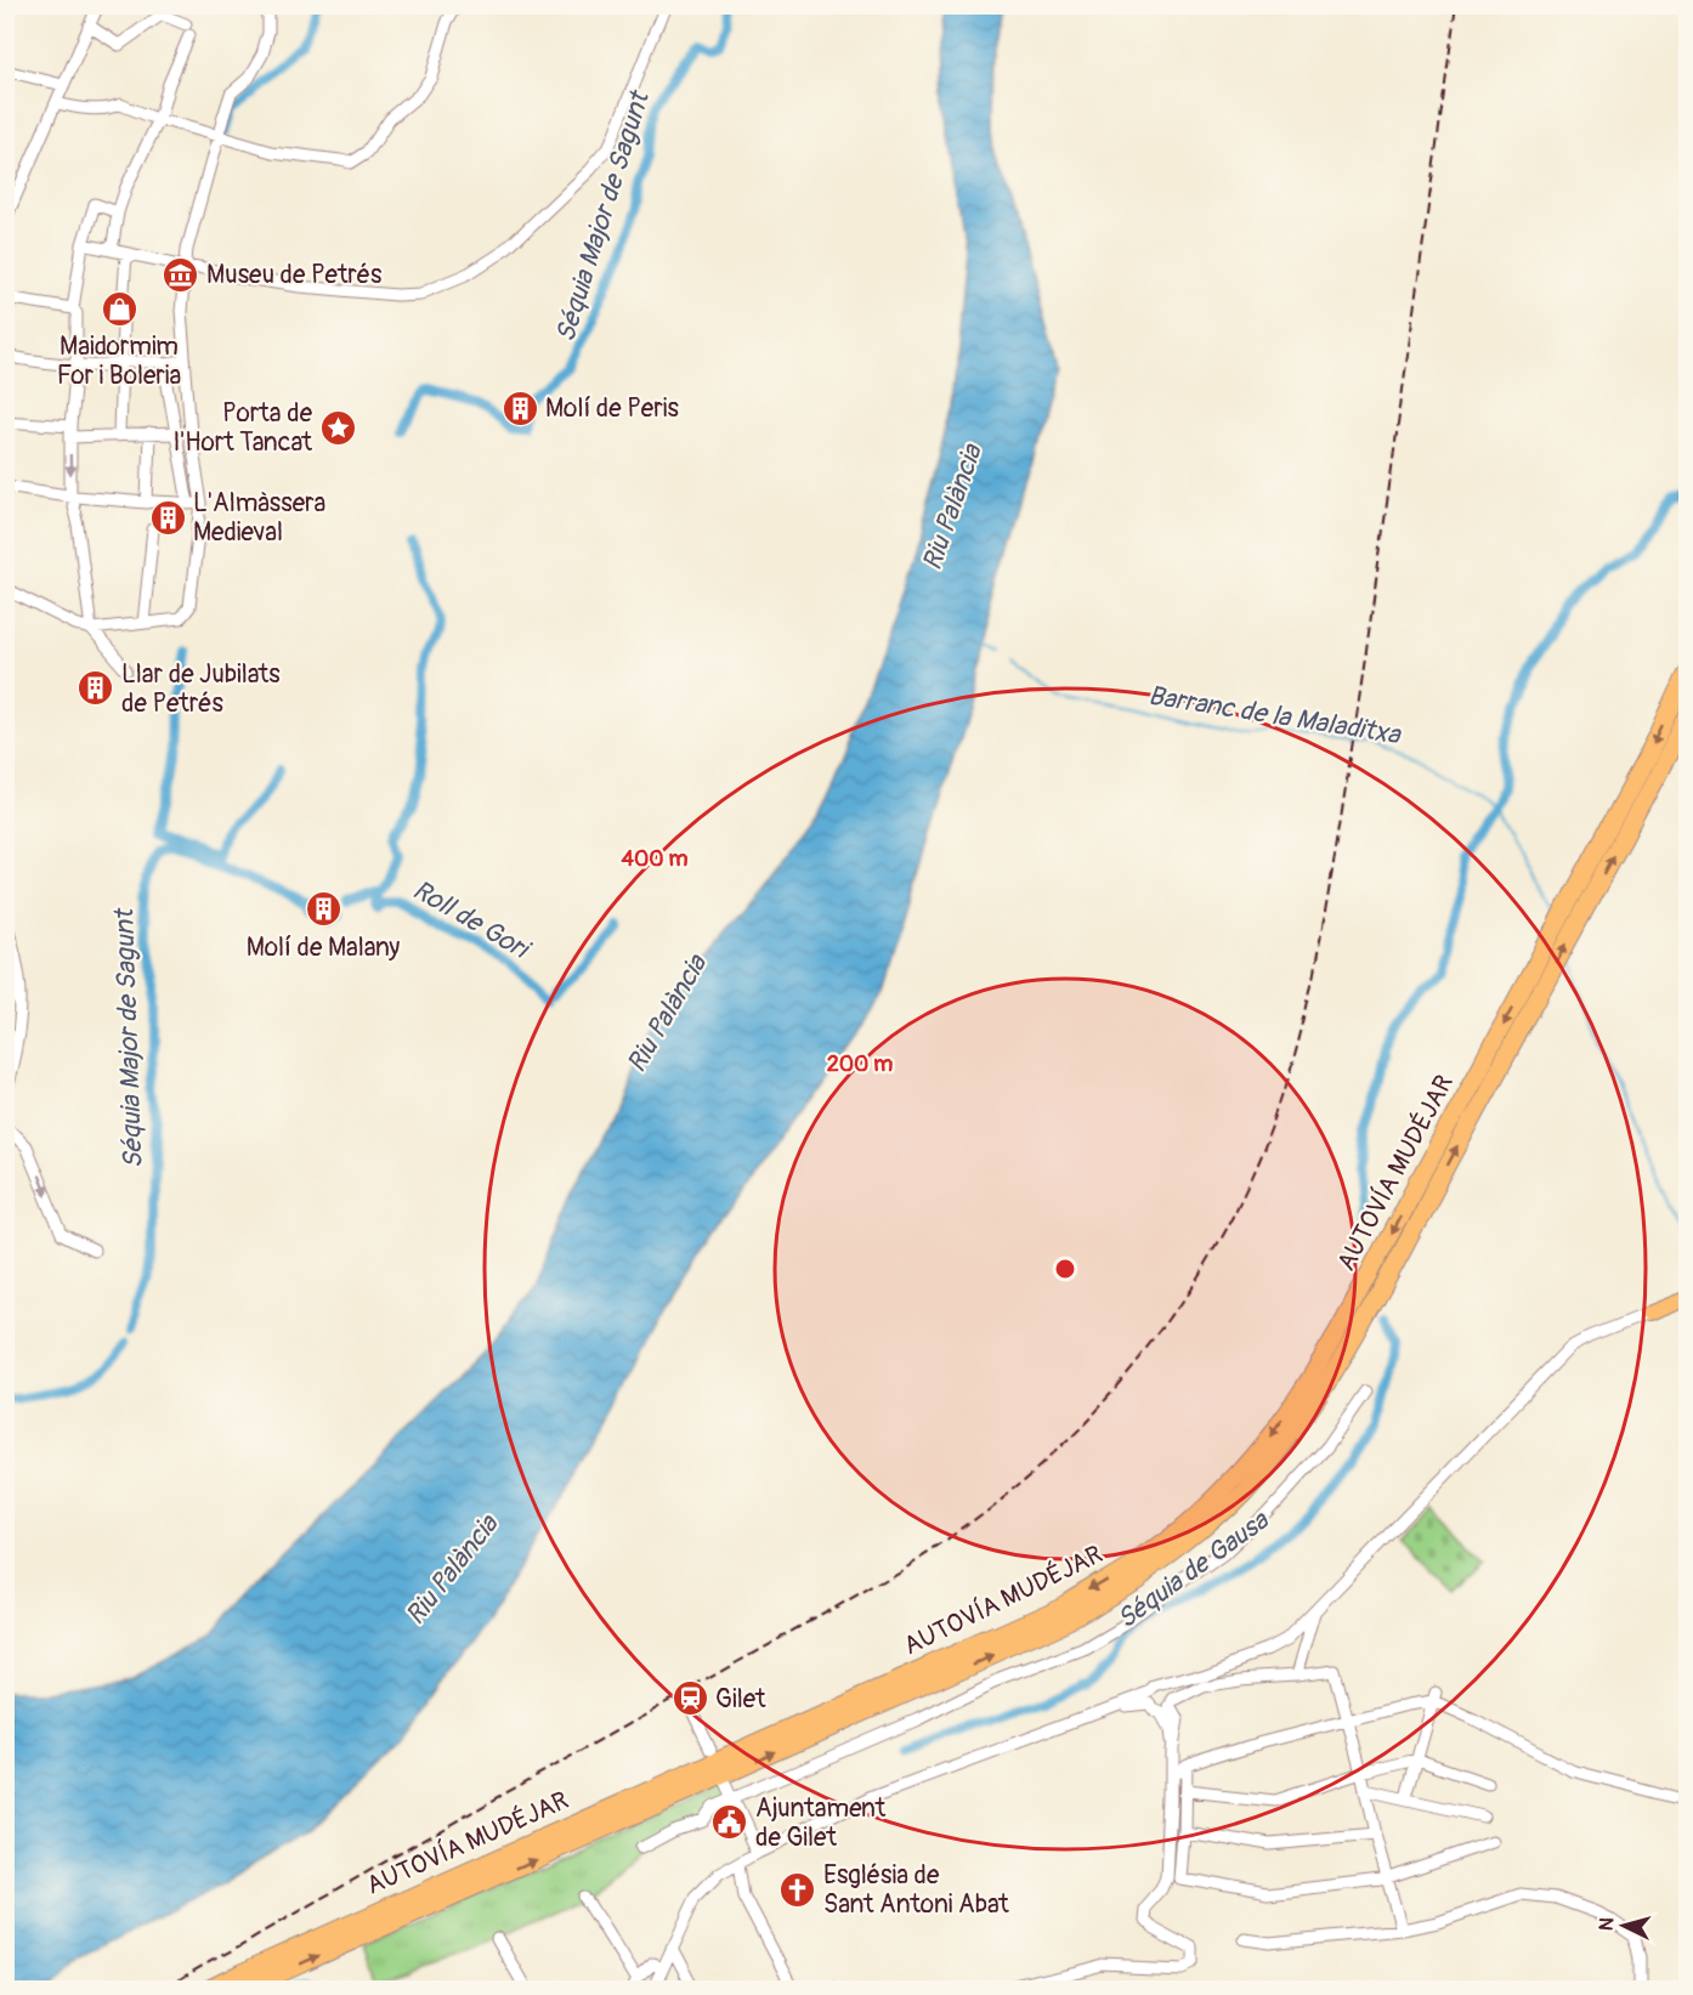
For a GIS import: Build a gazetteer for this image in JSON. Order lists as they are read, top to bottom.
{
  "streets": {
    "highway": ["AUTOVÍA MUDÉJAR"]
  },
  "water": [
    "Séquia Major de Sagunt",
    "Riu Palància",
    "Barranc de la Maladitxa",
    "Roll de Gori",
    "Séquia de Gausa"
  ],
  "places": {
    "museum": ["Museu de Petrés"],
    "shop": ["Maidormim For i Boleria"],
    "building": [
      "Molí de Peris",
      "L'Almàssera Medieval",
      "Llar de Jubilats de Petrés",
      "Molí de Malany"
    ],
    "place": ["Porta de l'Hort Tancat"],
    "station": ["Gilet"],
    "public building": ["Ajuntament de Gilet"],
    "church": ["Església de Sant Antoni Abat"]
  },
  "north": "left",
  "rings": ["400 m", "200 m"]
}
